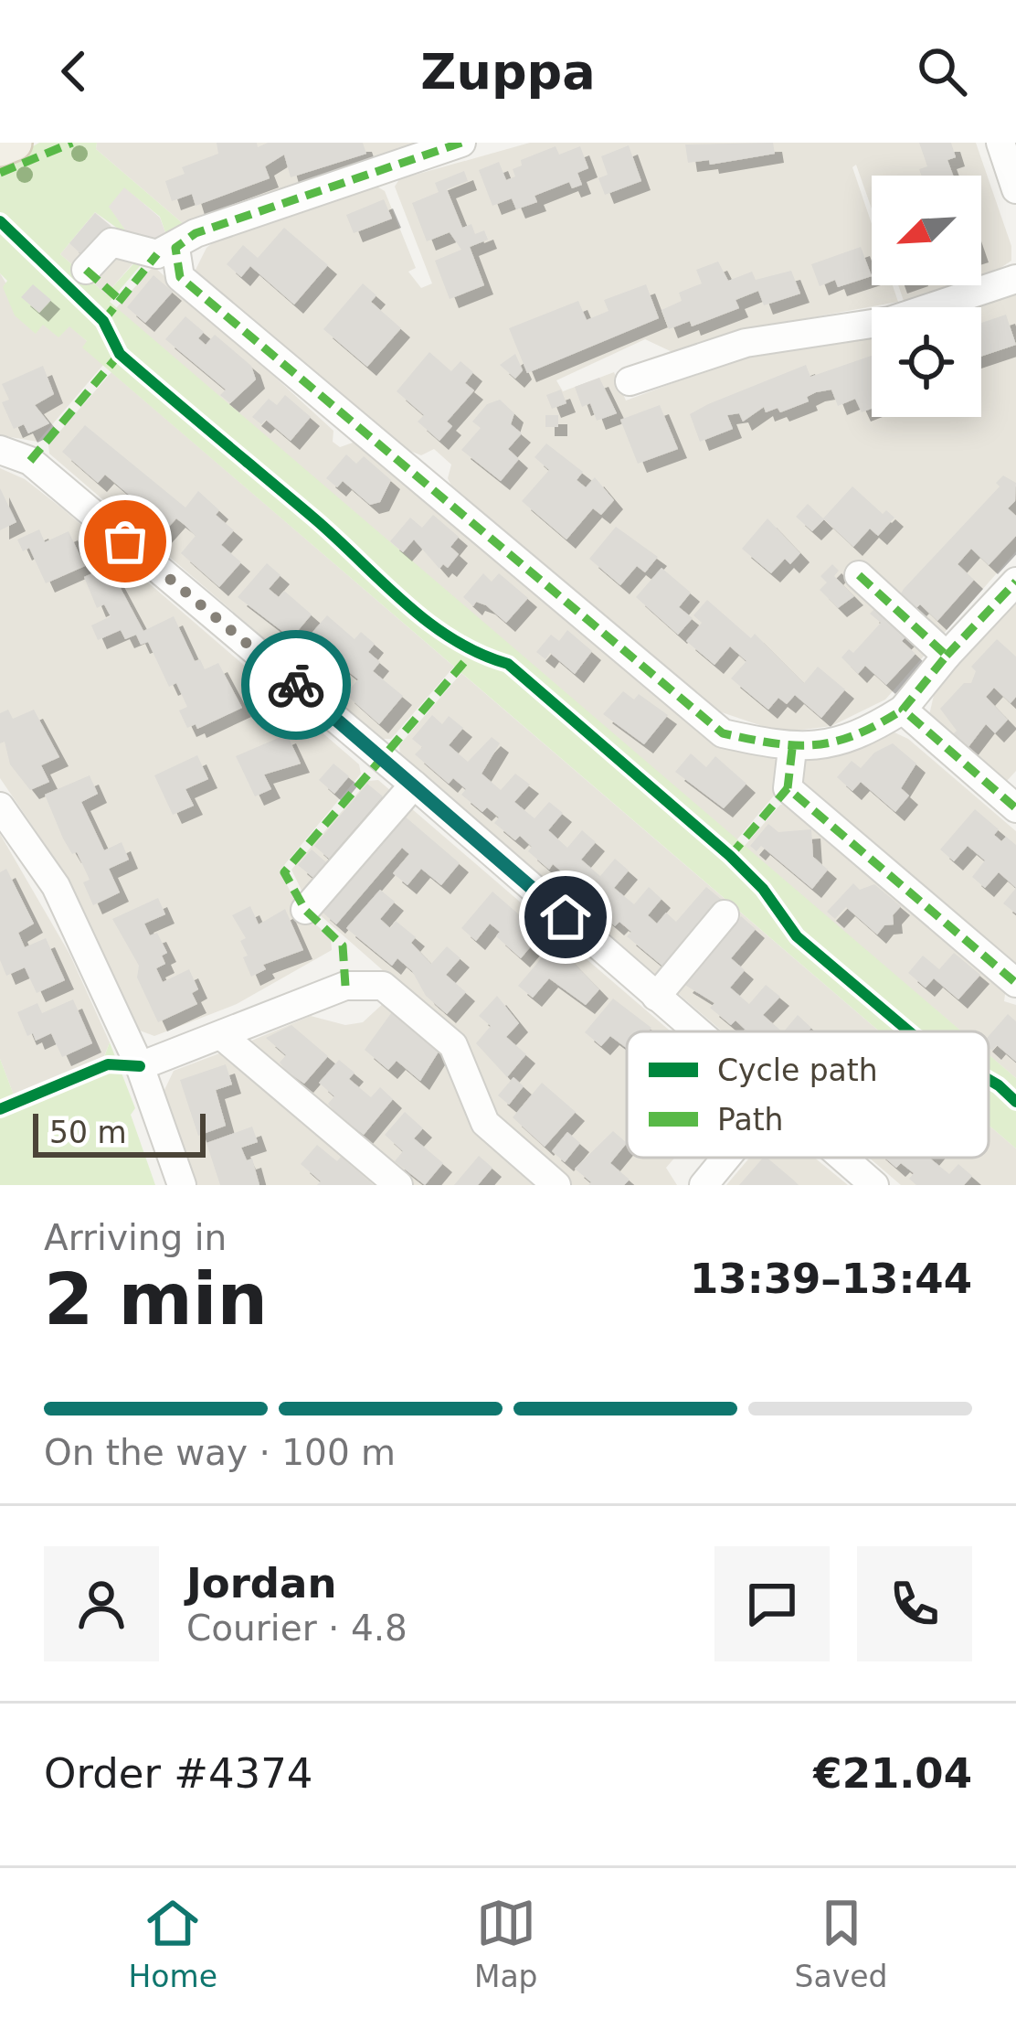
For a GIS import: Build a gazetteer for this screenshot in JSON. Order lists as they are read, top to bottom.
{
  "legend": ["Cycle path", "Path"],
  "scale_bar": "50 m",
  "north": "bottom left",
  "page": {
    "header": "Zuppa",
    "scale": "50 m",
    "heading": ["2 min", "Arriving in", "13:39–13:44"],
    "panel": [
      "Jordan",
      "Courier · 4.8",
      "Order #4374",
      "€21.04"
    ],
    "bar": "On the way · 100 m",
    "tabs": ["Home", "Map", "Saved"]
  }
}
